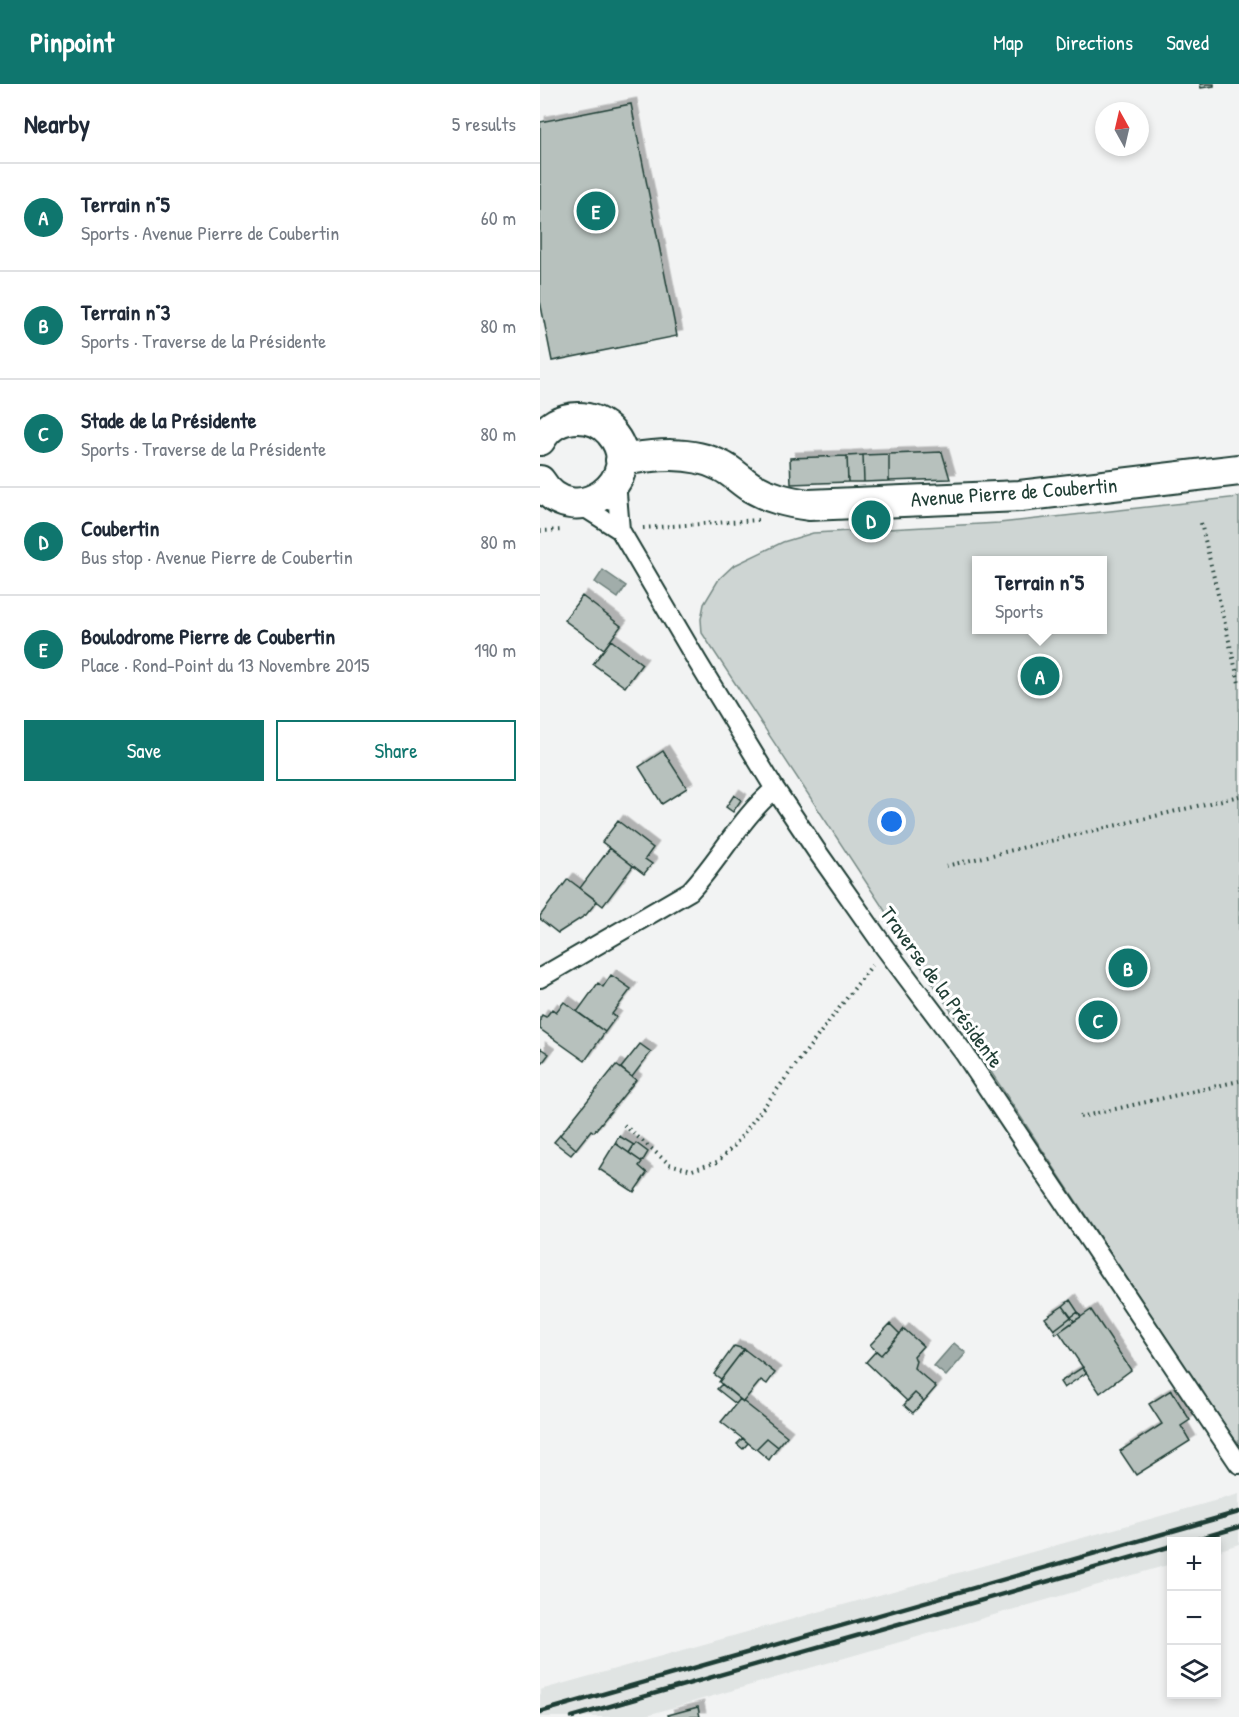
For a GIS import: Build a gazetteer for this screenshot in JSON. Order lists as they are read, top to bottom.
{
  "streets": {
    "main road": ["Avenue Pierre de Coubertin"],
    "street": ["Traverse de la Présidente"]
  },
  "crossings": [
    ["Avenue Pierre de Coubertin", "Traverse de la Présidente"]
  ],
  "north": "top",
  "page": {
    "header": "Pinpoint",
    "nav": ["Map", "Directions", "Saved"],
    "heading": ["Nearby", "5 results"],
    "list": [
      {
        "mark": "A",
        "name": "Terrain n°5",
        "note": "Sports · Avenue Pierre de Coubertin",
        "value": "60 m"
      },
      {
        "mark": "B",
        "name": "Terrain n°3",
        "note": "Sports · Traverse de la Présidente",
        "value": "80 m"
      },
      {
        "mark": "C",
        "name": "Stade de la Présidente",
        "note": "Sports · Traverse de la Présidente",
        "value": "80 m"
      },
      {
        "mark": "D",
        "name": "Coubertin",
        "note": "Bus stop · Avenue Pierre de Coubertin",
        "value": "80 m"
      },
      {
        "mark": "E",
        "name": "Boulodrome Pierre de Coubertin",
        "note": "Place · Rond-Point du 13 Novembre 2015",
        "value": "190 m"
      }
    ],
    "pins": [
      "E",
      "D",
      "A",
      "B",
      "C"
    ],
    "popup": ["Terrain n°5", "Sports"],
    "buttons": ["Save", "Share"],
    "map_buttons": ["+", "−"]
  }
}
